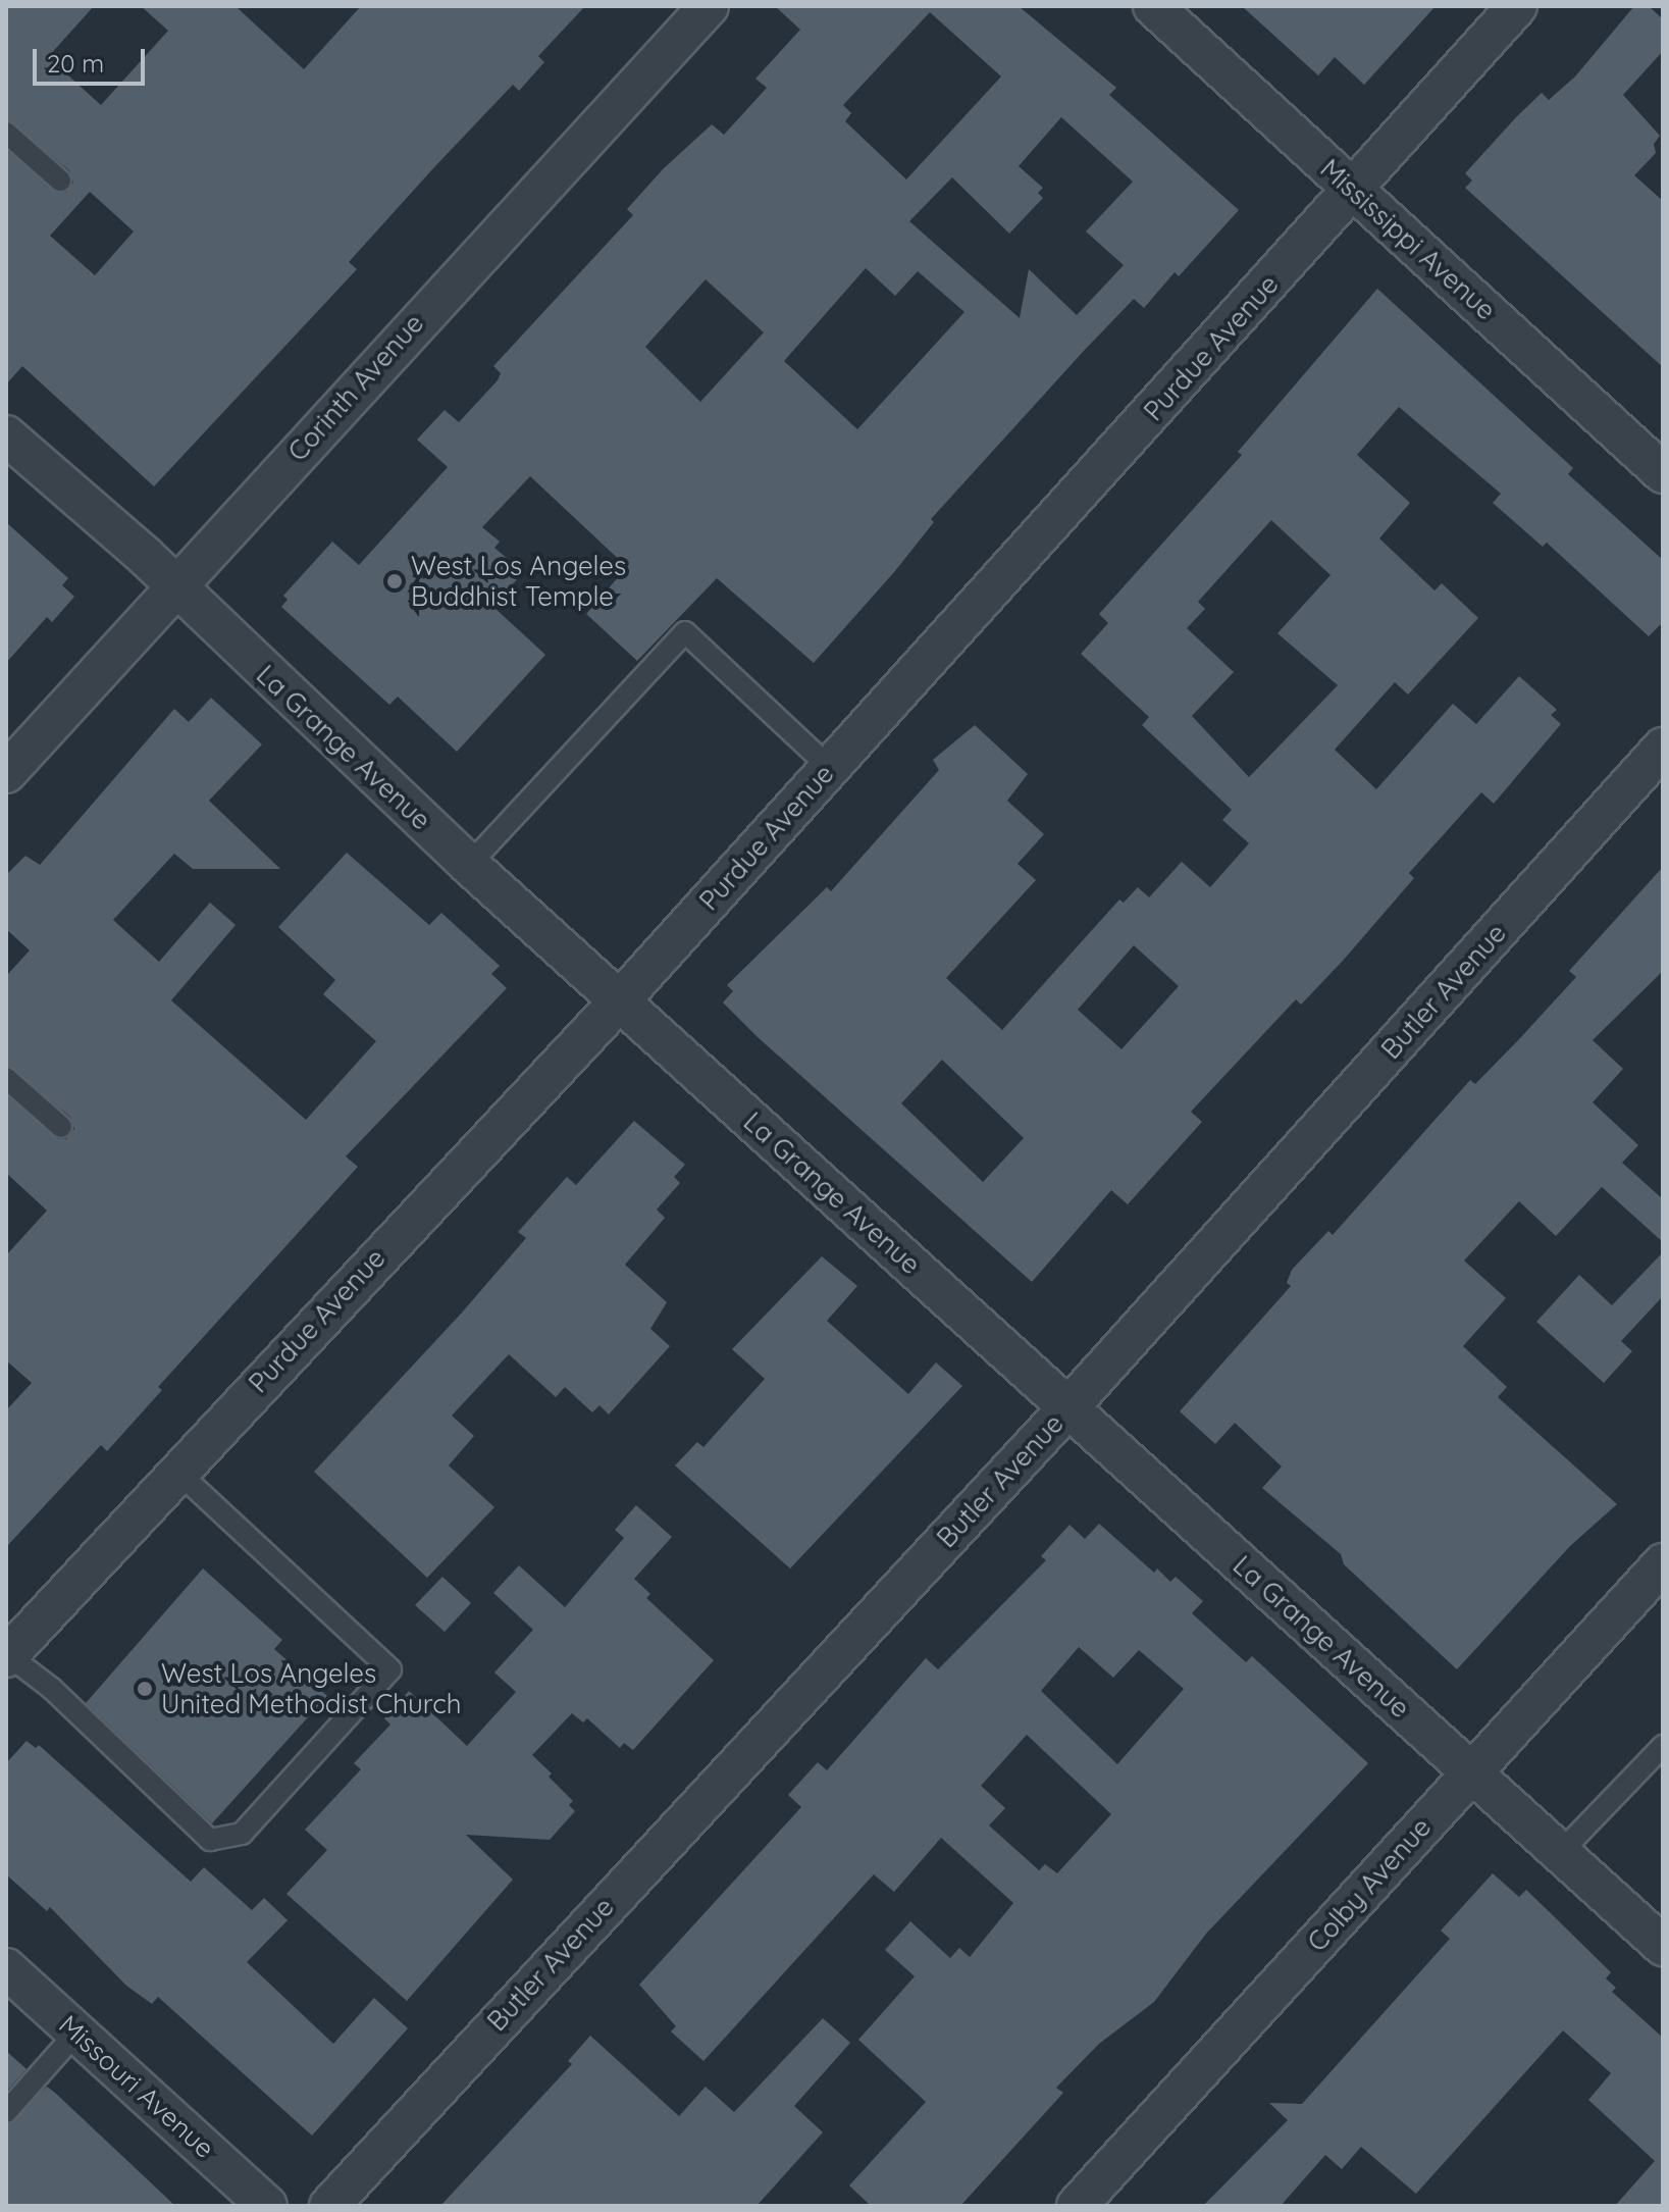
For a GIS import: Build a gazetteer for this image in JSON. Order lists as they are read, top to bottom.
{
  "streets": {
    "street": [
      "Mississippi Avenue",
      "Purdue Avenue",
      "Corinth Avenue",
      "La Grange Avenue",
      "Butler Avenue",
      "Colby Avenue",
      "Missouri Avenue"
    ]
  },
  "crossings": [
    ["Mississippi Avenue", "Purdue Avenue"],
    ["Purdue Avenue", "La Grange Avenue"],
    ["Corinth Avenue", "La Grange Avenue"],
    ["La Grange Avenue", "Butler Avenue"],
    ["La Grange Avenue", "Colby Avenue"]
  ],
  "places": ["West Los Angeles Buddhist Temple", "West Los Angeles United Methodist Church"],
  "scale_bar": "20 m"
}
